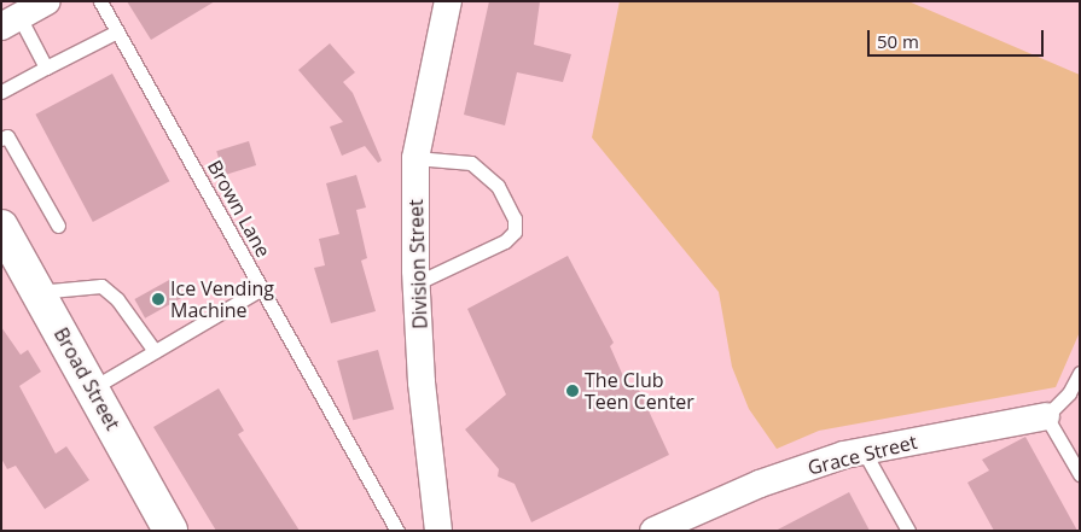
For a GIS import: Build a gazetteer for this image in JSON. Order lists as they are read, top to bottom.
{
  "streets": {
    "main road": ["Broad Street"],
    "street": ["Division Street", "Grace Street"],
    "lane": ["Brown Lane"]
  },
  "places": ["Ice Vending Machine", "The Club Teen Center"],
  "scale_bar": "50 m"
}
